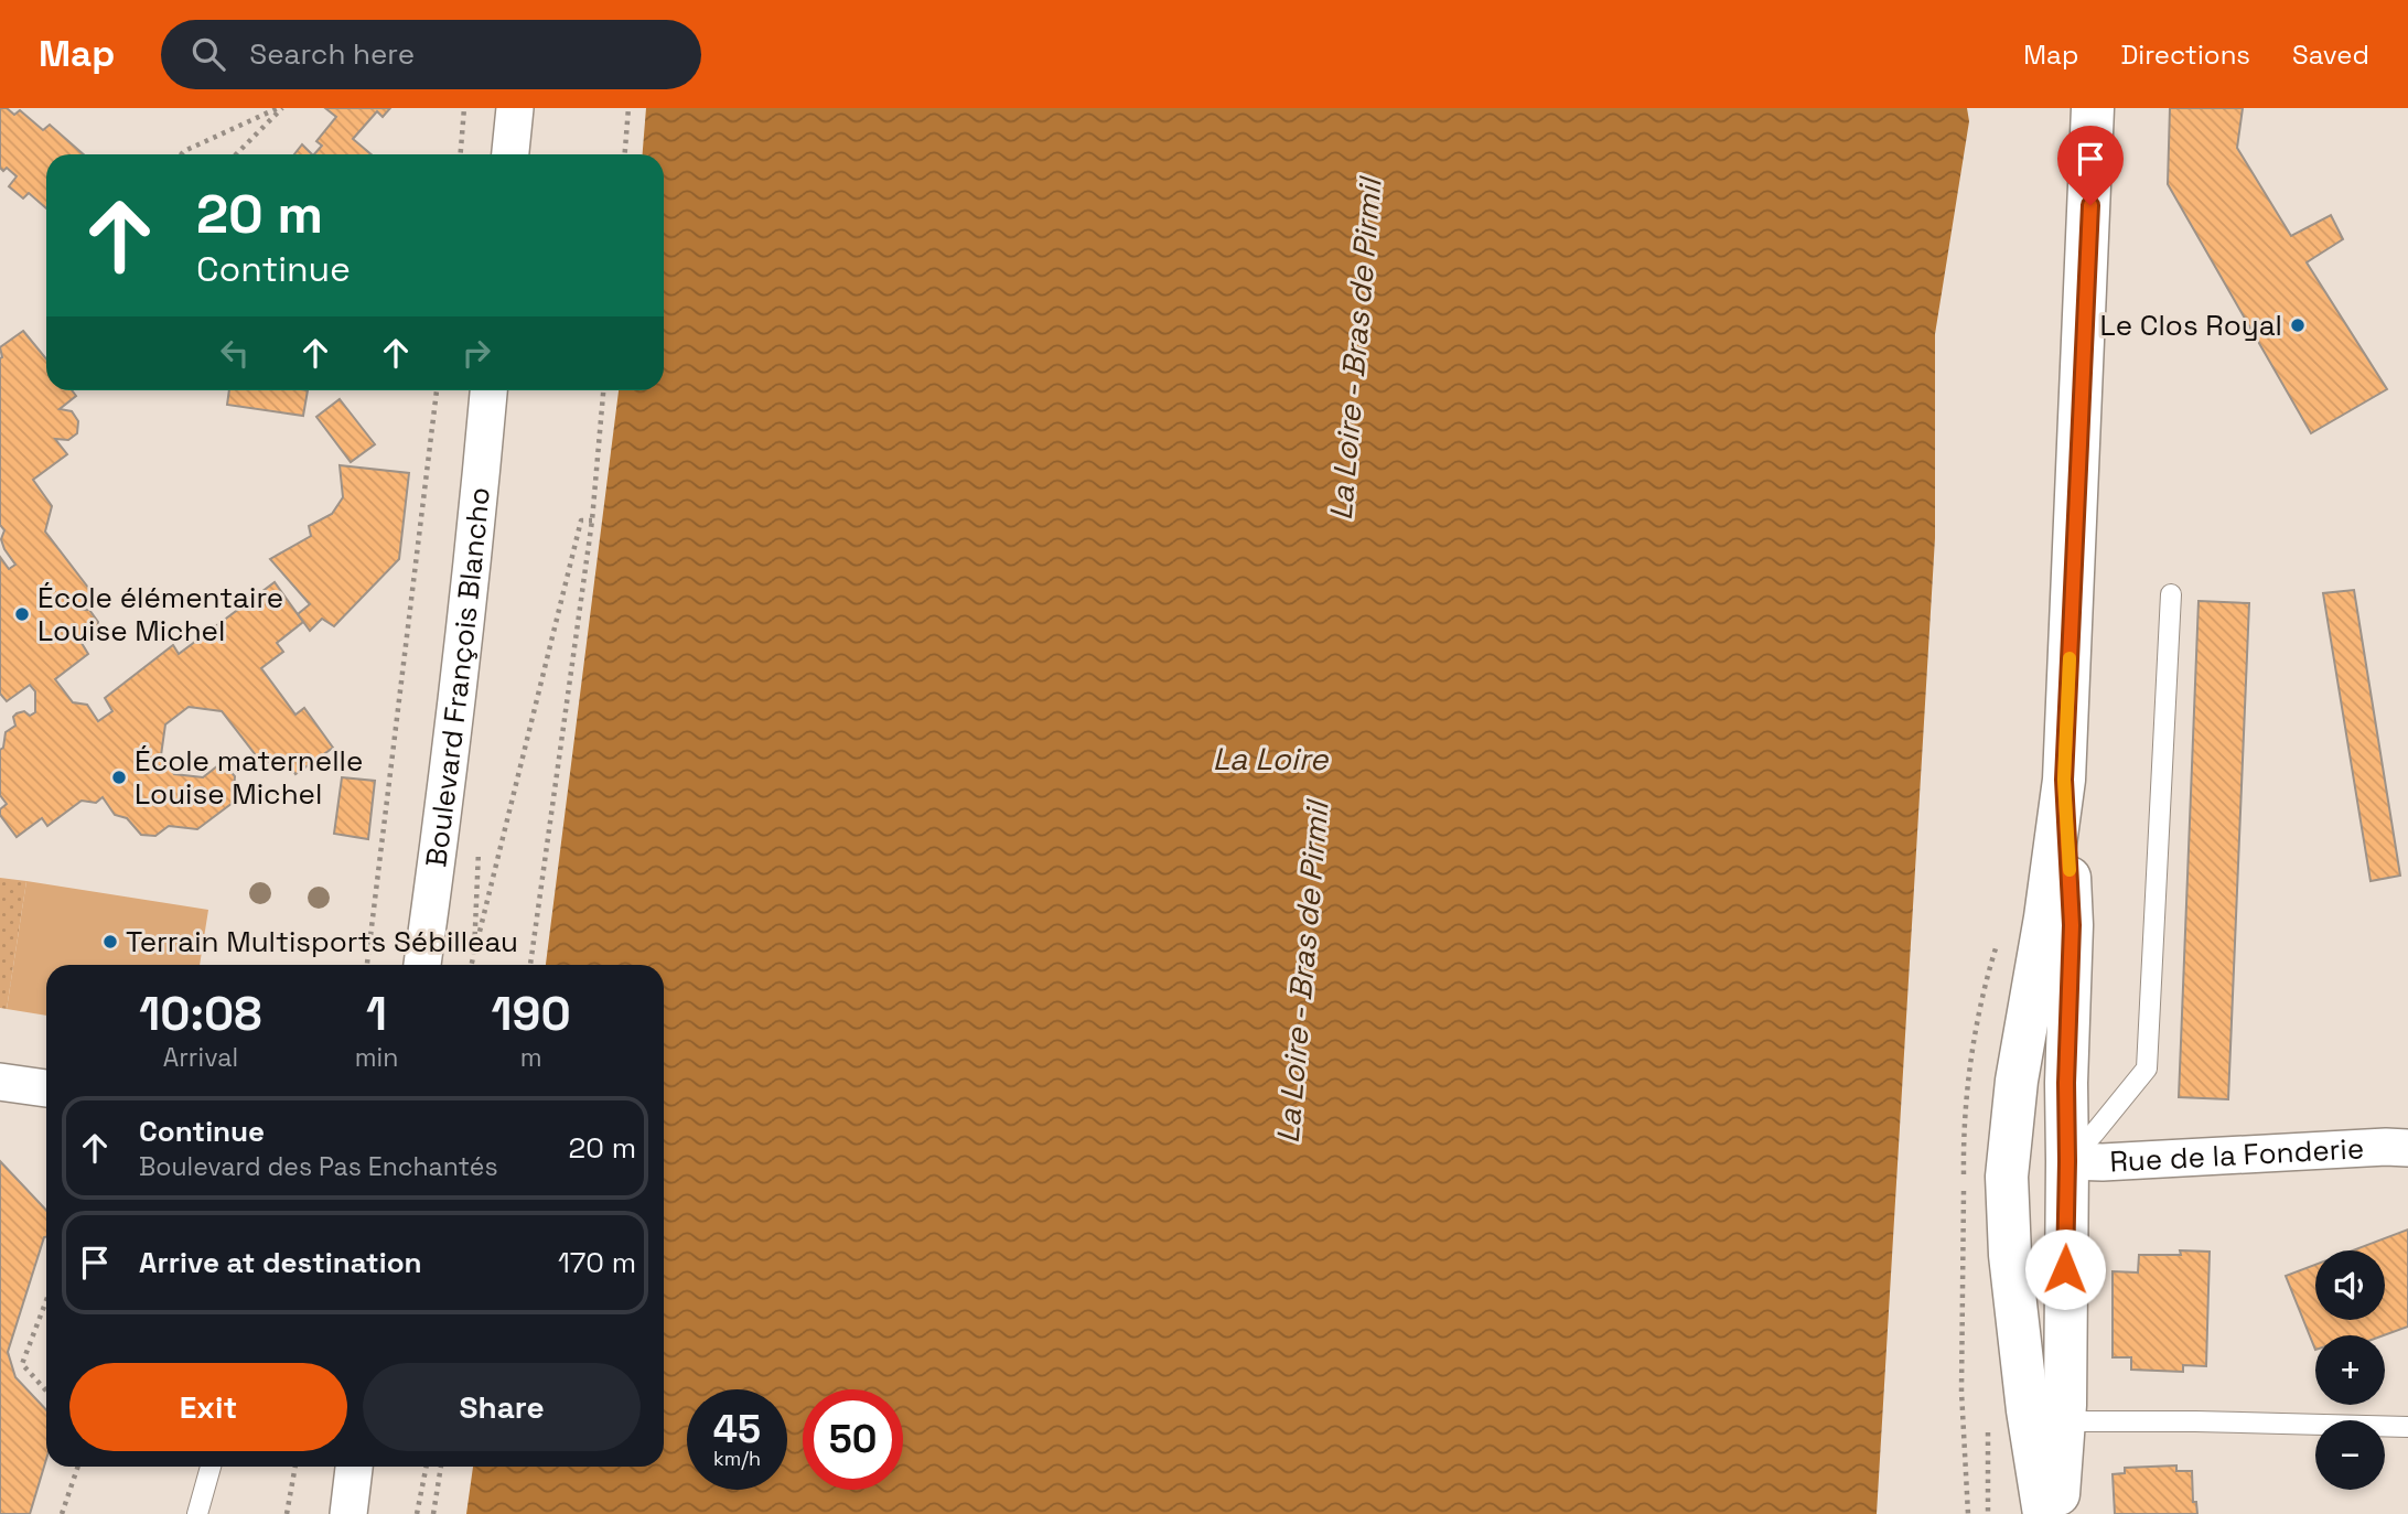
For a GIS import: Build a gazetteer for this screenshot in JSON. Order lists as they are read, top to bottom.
{
  "streets": {
    "street": ["Boulevard François Blancho", "Rue de la Fonderie"]
  },
  "water": ["La Loire - Bras de Pirmil", "La Loire"],
  "places": [
    "Le Clos Royal",
    "École élémentaire Louise Michel",
    "École maternelle Louise Michel",
    "Terrain Multisports Sébilleau"
  ],
  "page": {
    "header": "Map",
    "search": "Search here",
    "nav": ["Map", "Directions", "Saved"],
    "turn": ["20 m", "Continue"],
    "eta": [
      "10:08",
      "Arrival",
      "1",
      "min",
      "190",
      "m"
    ],
    "list": [
      {
        "name": "Continue",
        "note": "Boulevard des Pas Enchantés",
        "value": "20 m"
      },
      {
        "name": "Arrive at destination",
        "value": "170 m"
      }
    ],
    "map_buttons": ["+", "−"],
    "buttons": ["Exit", "Share"],
    "speed": "45 km/h",
    "limit": "50"
  }
}
